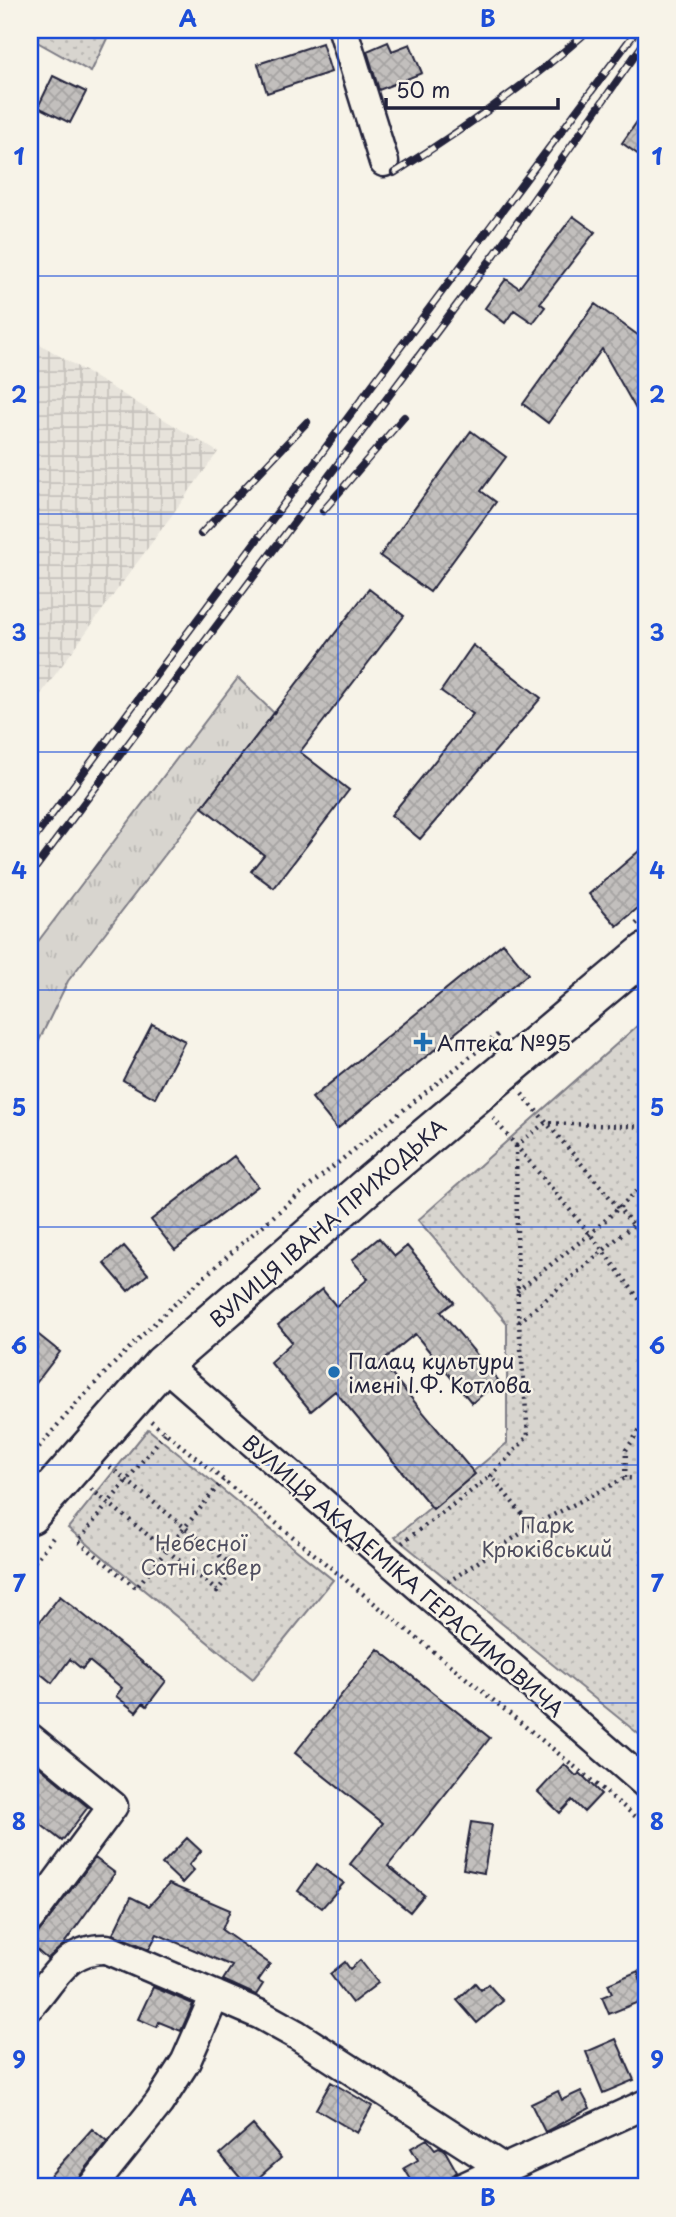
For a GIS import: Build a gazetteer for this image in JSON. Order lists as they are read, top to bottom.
{
  "streets": {
    "main road": ["ВУЛИЦЯ ІВАНА ПРИХОДЬКА"],
    "street": ["ВУЛИЦЯ АКАДЕМІКА ГЕРАСИМОВИЧА"]
  },
  "crossings": [
    ["ВУЛИЦЯ ІВАНА ПРИХОДЬКА", "ВУЛИЦЯ АКАДЕМІКА ГЕРАСИМОВИЧА"]
  ],
  "parks": ["Парк Крюківський", "Небесної Сотні сквер"],
  "places": {
    "health": ["Аптека №95"],
    "other": ["Палац культури імені І.Ф. Котлова"]
  },
  "scale_bar": "50 m",
  "grid": {
    "columns": ["A", "B"],
    "rows": [
      "1",
      "2",
      "3",
      "4",
      "5",
      "6",
      "7",
      "8",
      "9"
    ]
  }
}
